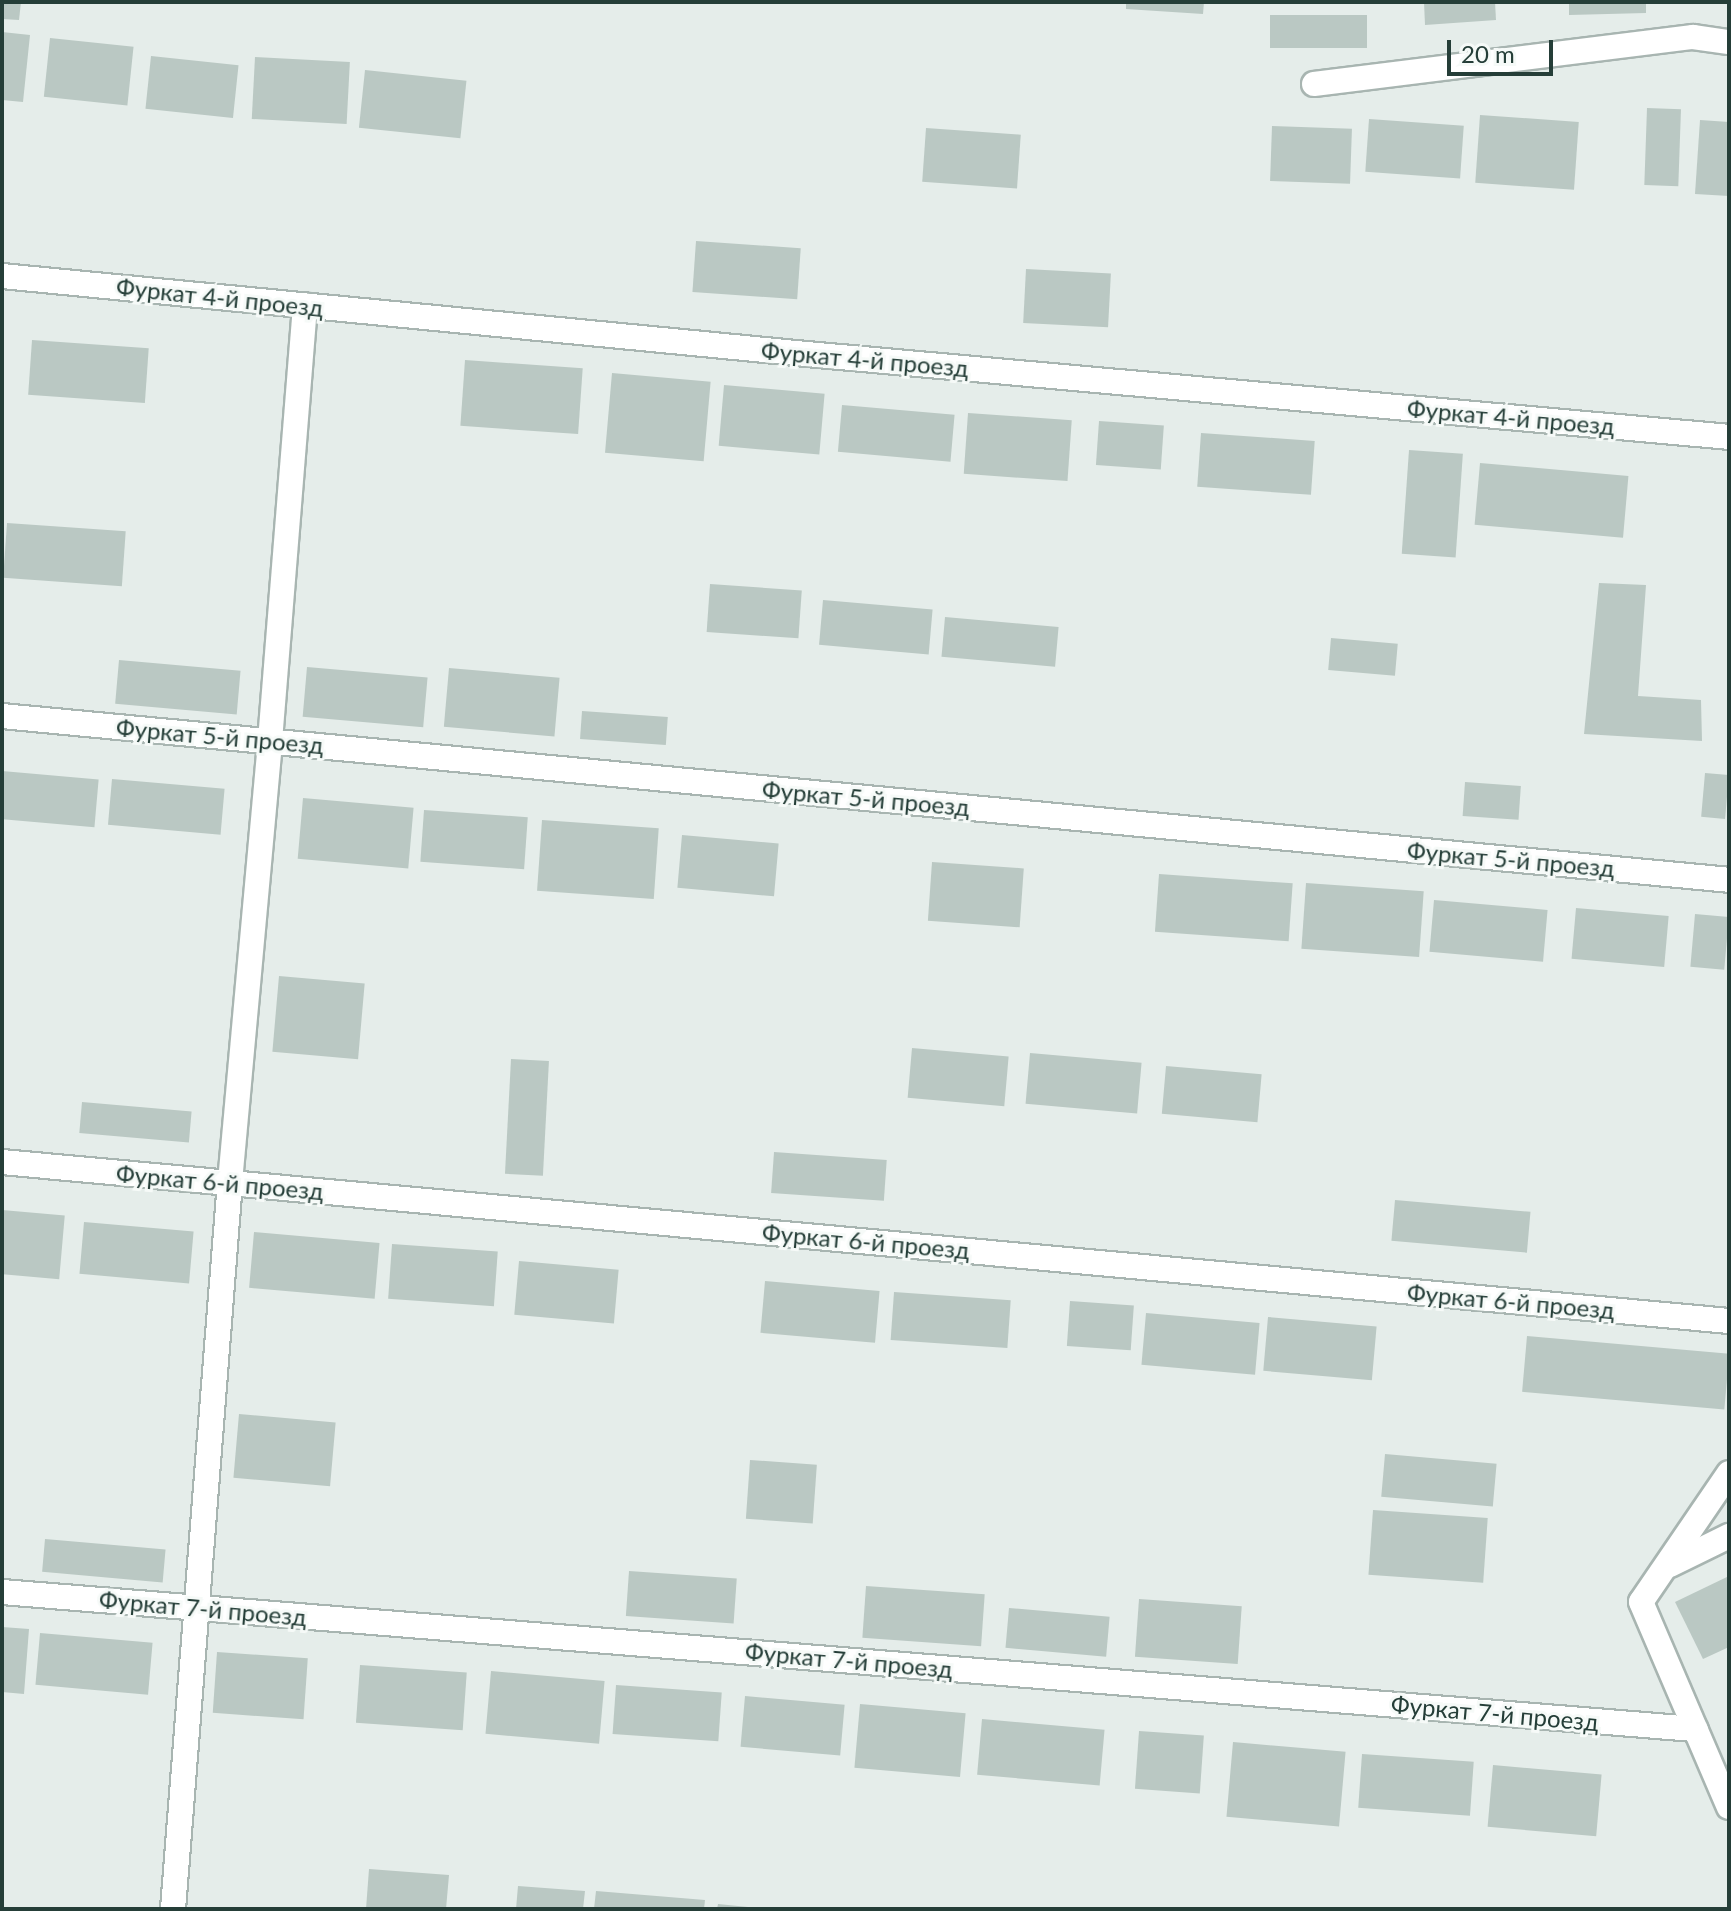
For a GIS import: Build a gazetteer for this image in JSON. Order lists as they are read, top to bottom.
{
  "streets": {
    "street": [
      "Фуркат 4-й проезд",
      "Фуркат 5-й проезд",
      "Фуркат 6-й проезд",
      "Фуркат 7-й проезд"
    ]
  },
  "scale_bar": "20 m"
}
